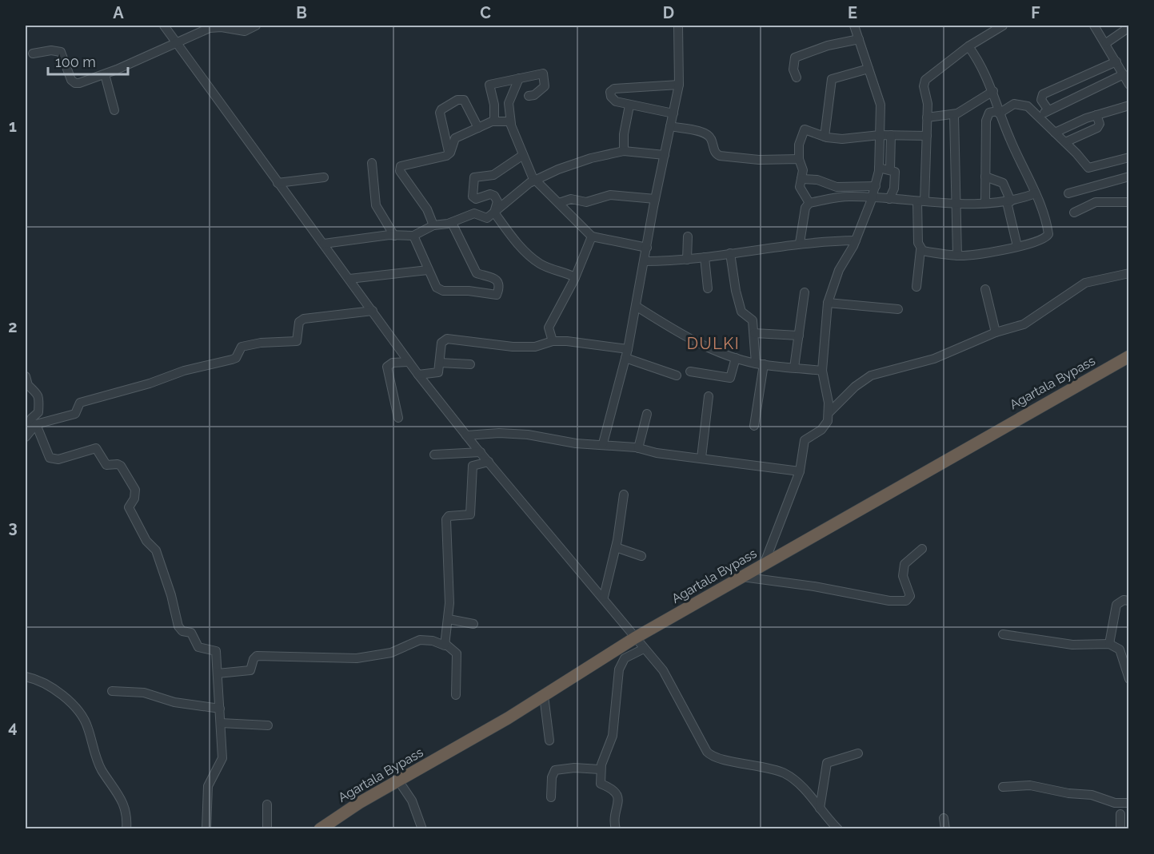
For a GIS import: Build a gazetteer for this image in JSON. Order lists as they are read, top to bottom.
{
  "streets": {
    "highway": ["Agartala Bypass"]
  },
  "districts": ["DULKI"],
  "scale_bar": "100 m",
  "grid": {
    "columns": [
      "A",
      "B",
      "C",
      "D",
      "E",
      "F"
    ],
    "rows": [
      "1",
      "2",
      "3",
      "4"
    ]
  }
}
